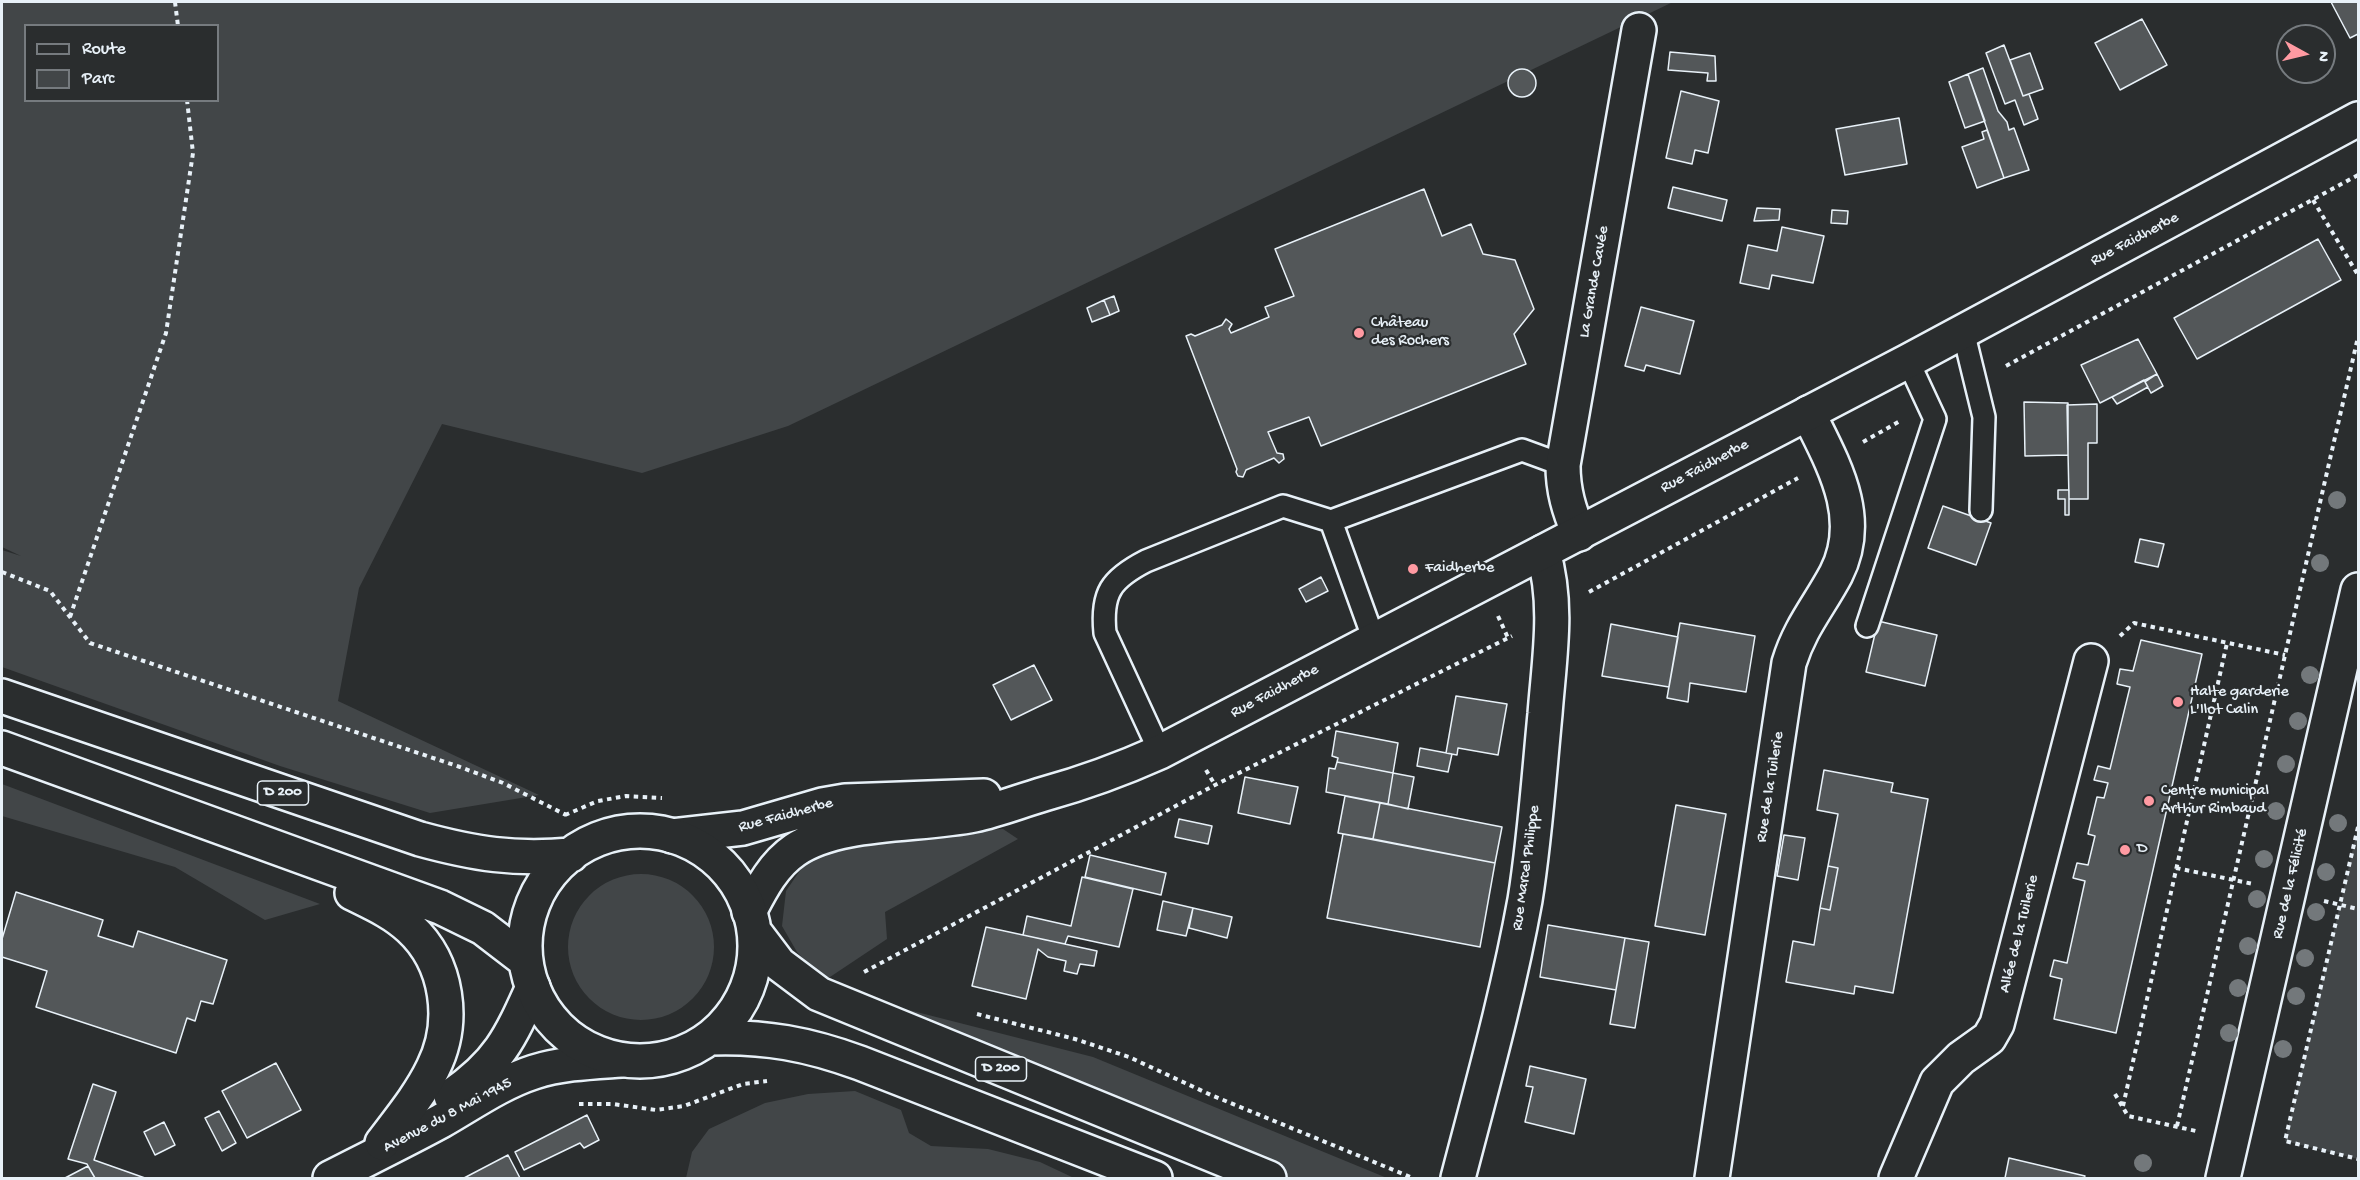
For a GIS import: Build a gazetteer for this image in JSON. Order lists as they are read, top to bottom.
{
  "streets": {
    "main road": [
      "Rue Faidherbe",
      "La Grande Cavée",
      "Rue de la Tuilerie",
      "D 200",
      "Rue Marcel Philippe",
      "Rue de la Félicité",
      "Allée de la Tuilerie",
      "Avenue du 8 Mai 1945"
    ]
  },
  "crossings": [
    ["Rue Faidherbe", "La Grande Cavée"],
    ["Rue Faidherbe", "Rue de la Tuilerie"],
    ["Rue Faidherbe", "D 200"],
    ["Rue Faidherbe", "Rue Marcel Philippe"]
  ],
  "places": [
    "Château des Rochers",
    "Faidherbe",
    "Halte garderie L'Ilot Calin",
    "Centre municipal Arthur Rimbaud",
    "D"
  ],
  "legend": ["Route", "Parc"],
  "north": "right"
}
